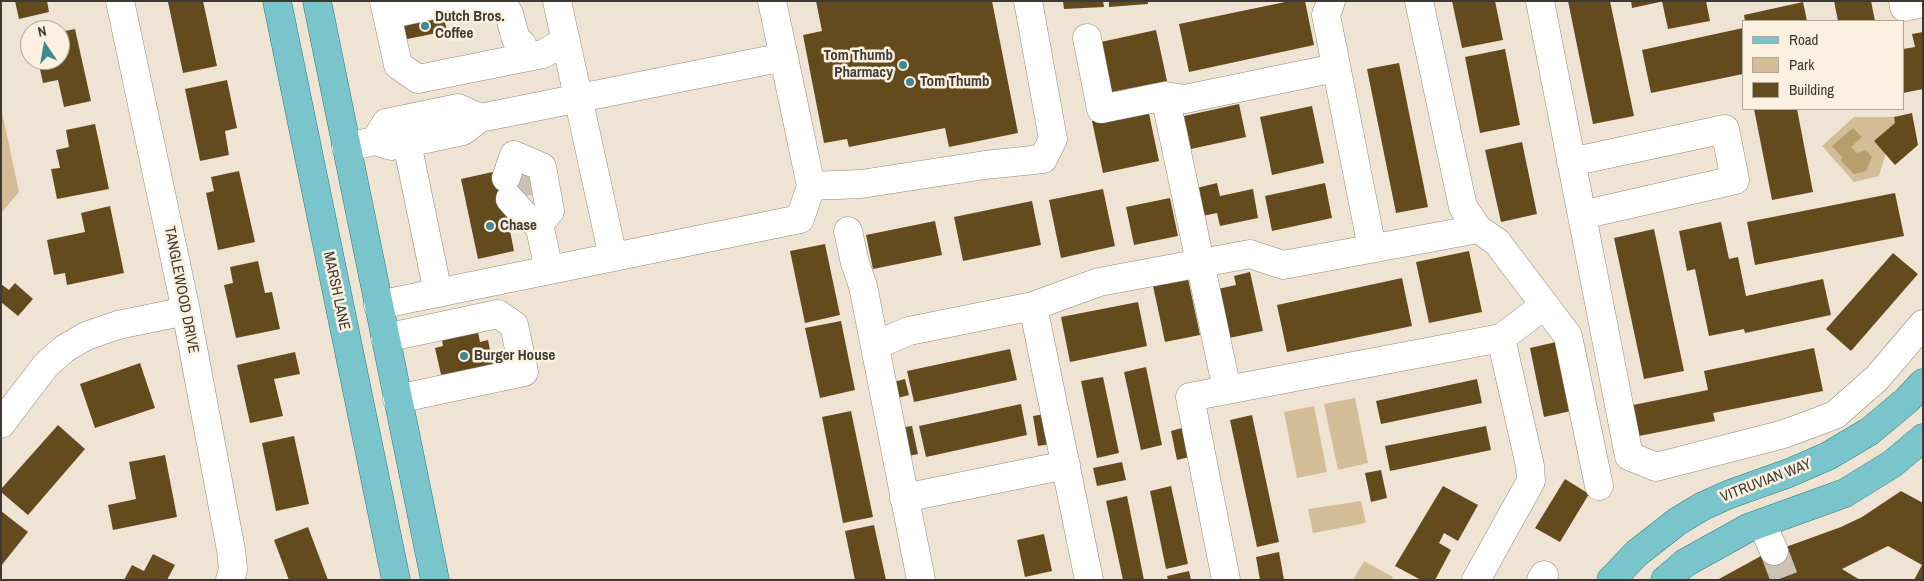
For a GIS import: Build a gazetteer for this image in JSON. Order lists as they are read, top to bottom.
{
  "streets": {
    "main road": ["MARSH LANE", "VITRUVIAN WAY"],
    "street": ["TANGLEWOOD DRIVE"]
  },
  "places": [
    "Dutch Bros. Coffee",
    "Tom Thumb Pharmacy",
    "Tom Thumb",
    "Chase",
    "Burger House"
  ],
  "legend": ["Road", "Park", "Building"],
  "north": "top"
}
